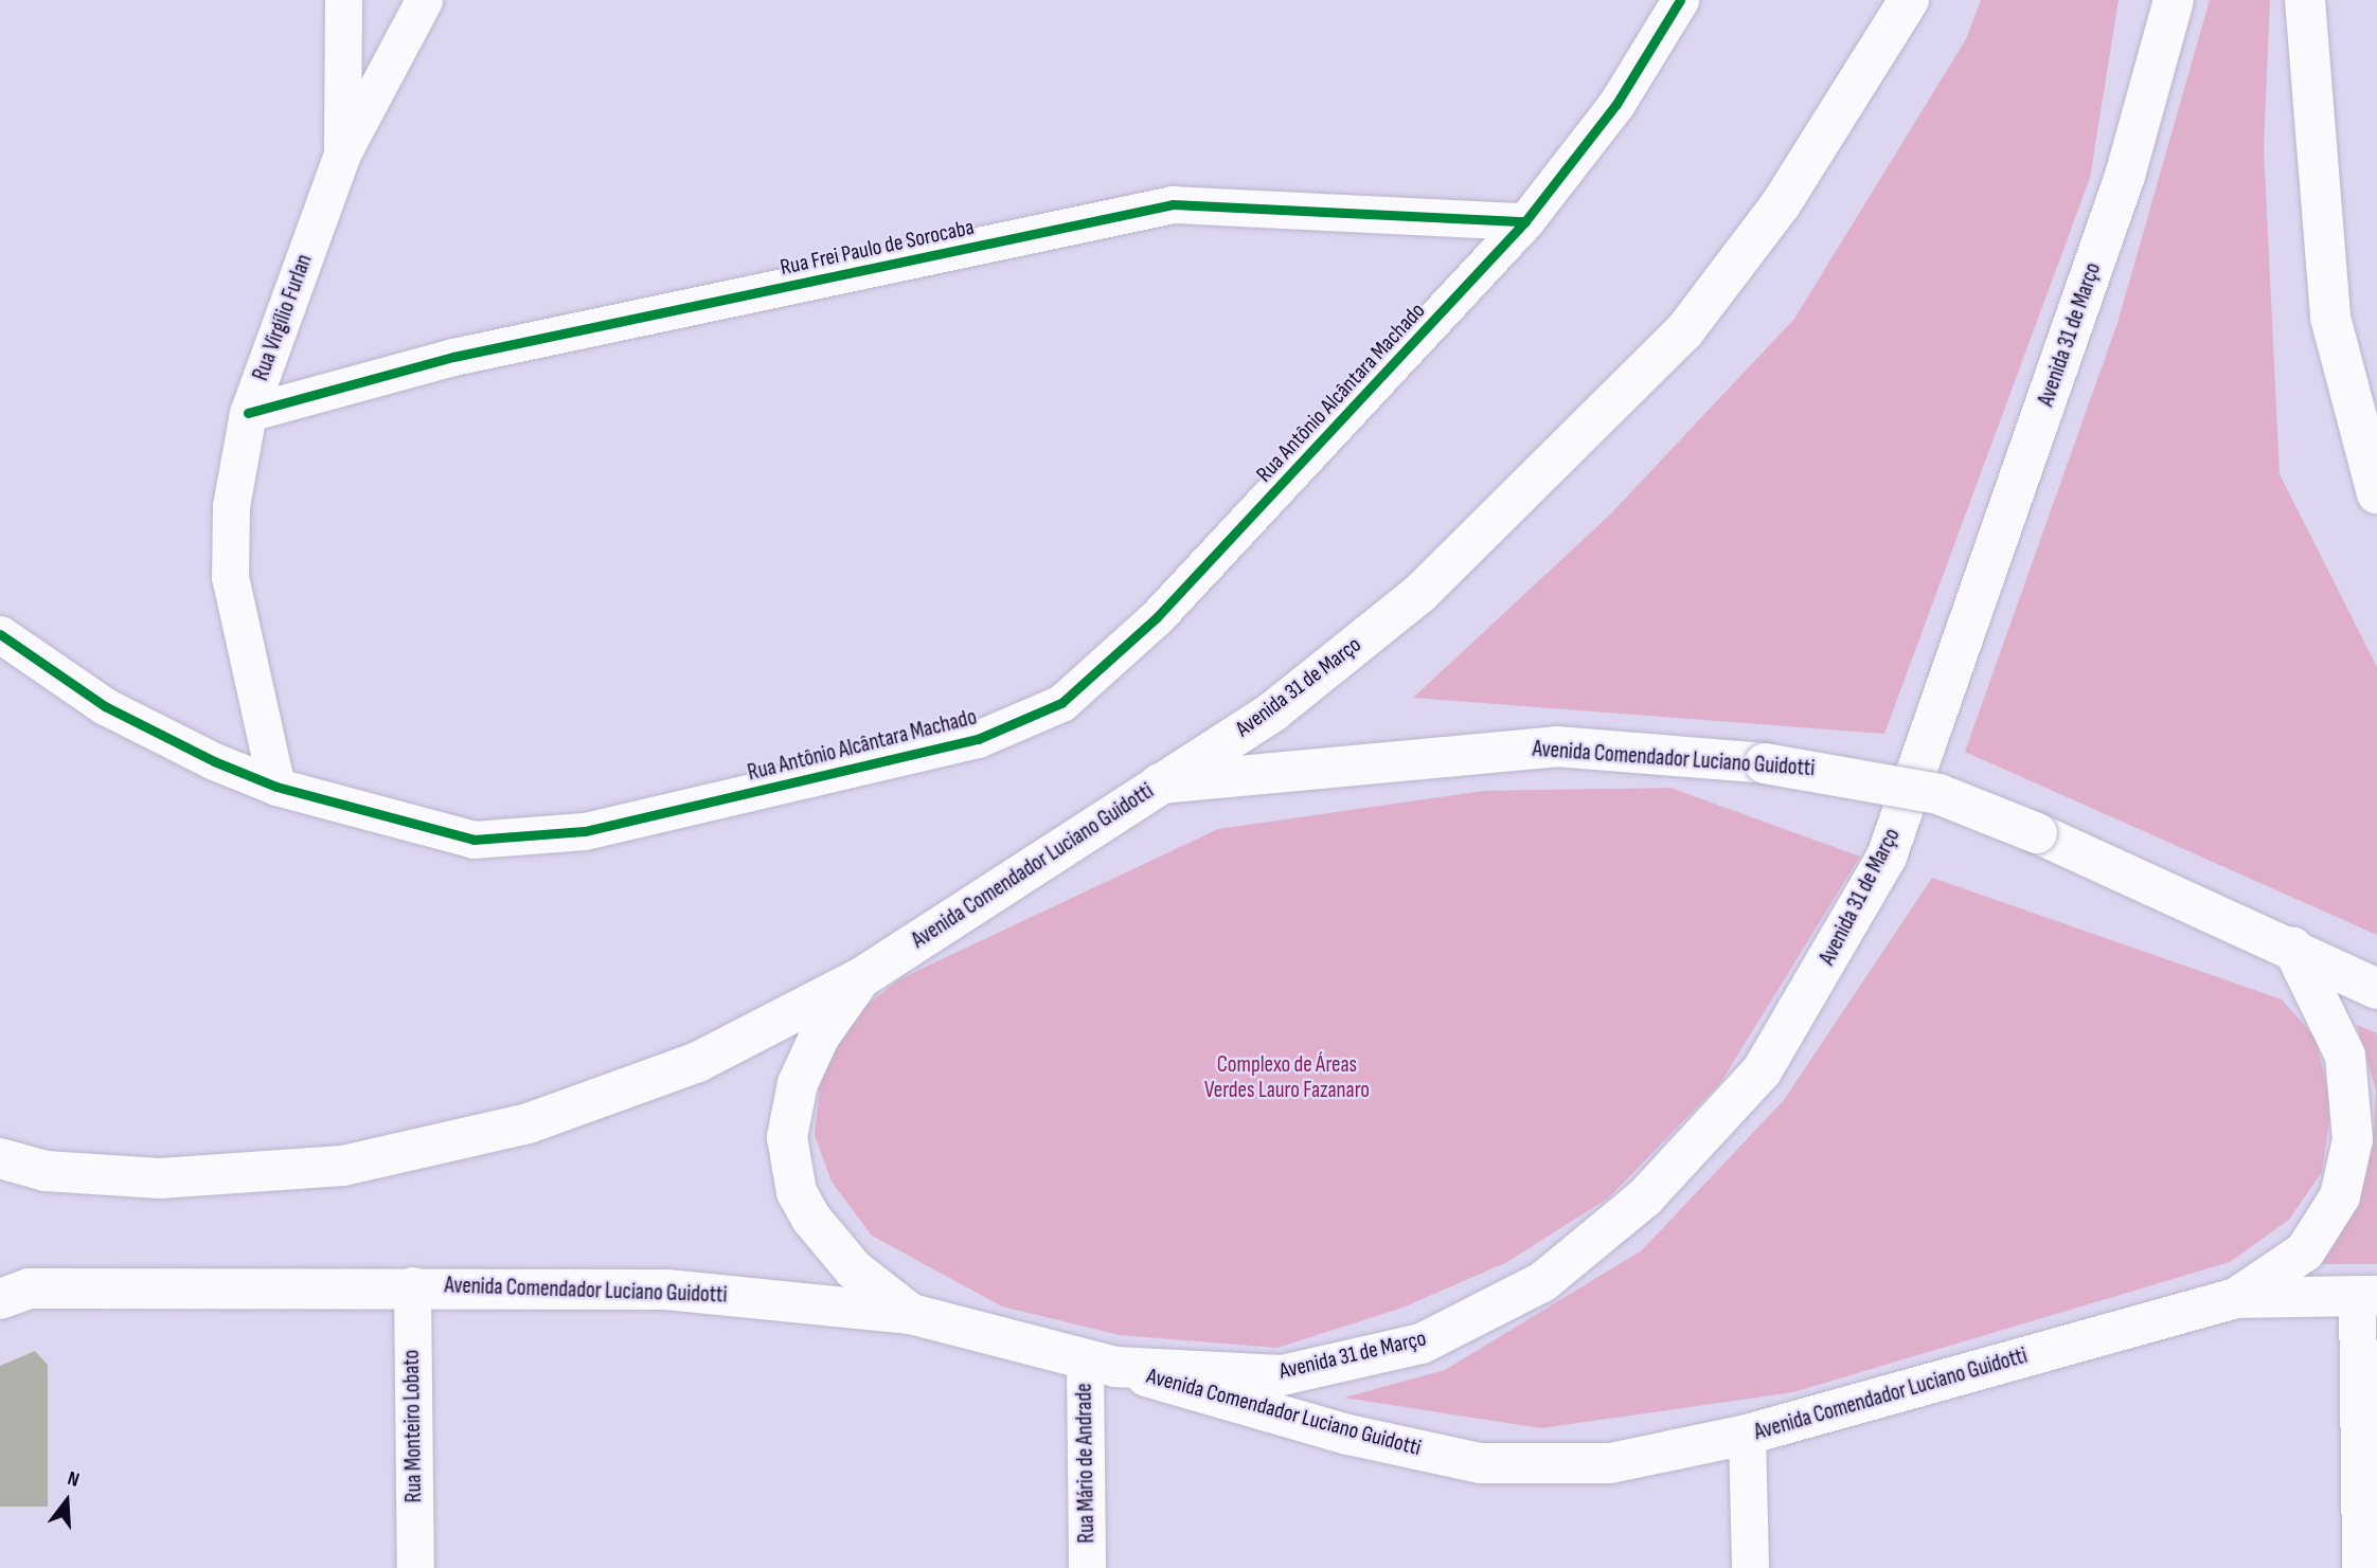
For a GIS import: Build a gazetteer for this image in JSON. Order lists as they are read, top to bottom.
{
  "streets": {
    "main road": ["Avenida 31 de Março", "Avenida Comendador Luciano Guidotti"],
    "street": [
      "Rua Frei Paulo de Sorocaba",
      "Rua Virgílio Furlan",
      "Rua Antônio Alcântara Machado",
      "Rua Monteiro Lobato",
      "Rua Mário de Andrade"
    ]
  },
  "crossings": [
    ["Rua Frei Paulo de Sorocaba", "Rua Virgílio Furlan"],
    ["Rua Frei Paulo de Sorocaba", "Rua Antônio Alcântara Machado"],
    ["Rua Virgílio Furlan", "Rua Antônio Alcântara Machado"],
    ["Avenida 31 de Março", "Avenida Comendador Luciano Guidotti"],
    ["Avenida 31 de Março", "Rua Mário de Andrade"],
    ["Avenida Comendador Luciano Guidotti", "Rua Monteiro Lobato"],
    ["Avenida Comendador Luciano Guidotti", "Rua Mário de Andrade"]
  ],
  "parks": ["Complexo de Áreas Verdes Lauro Fazanaro"],
  "north": "top"
}
